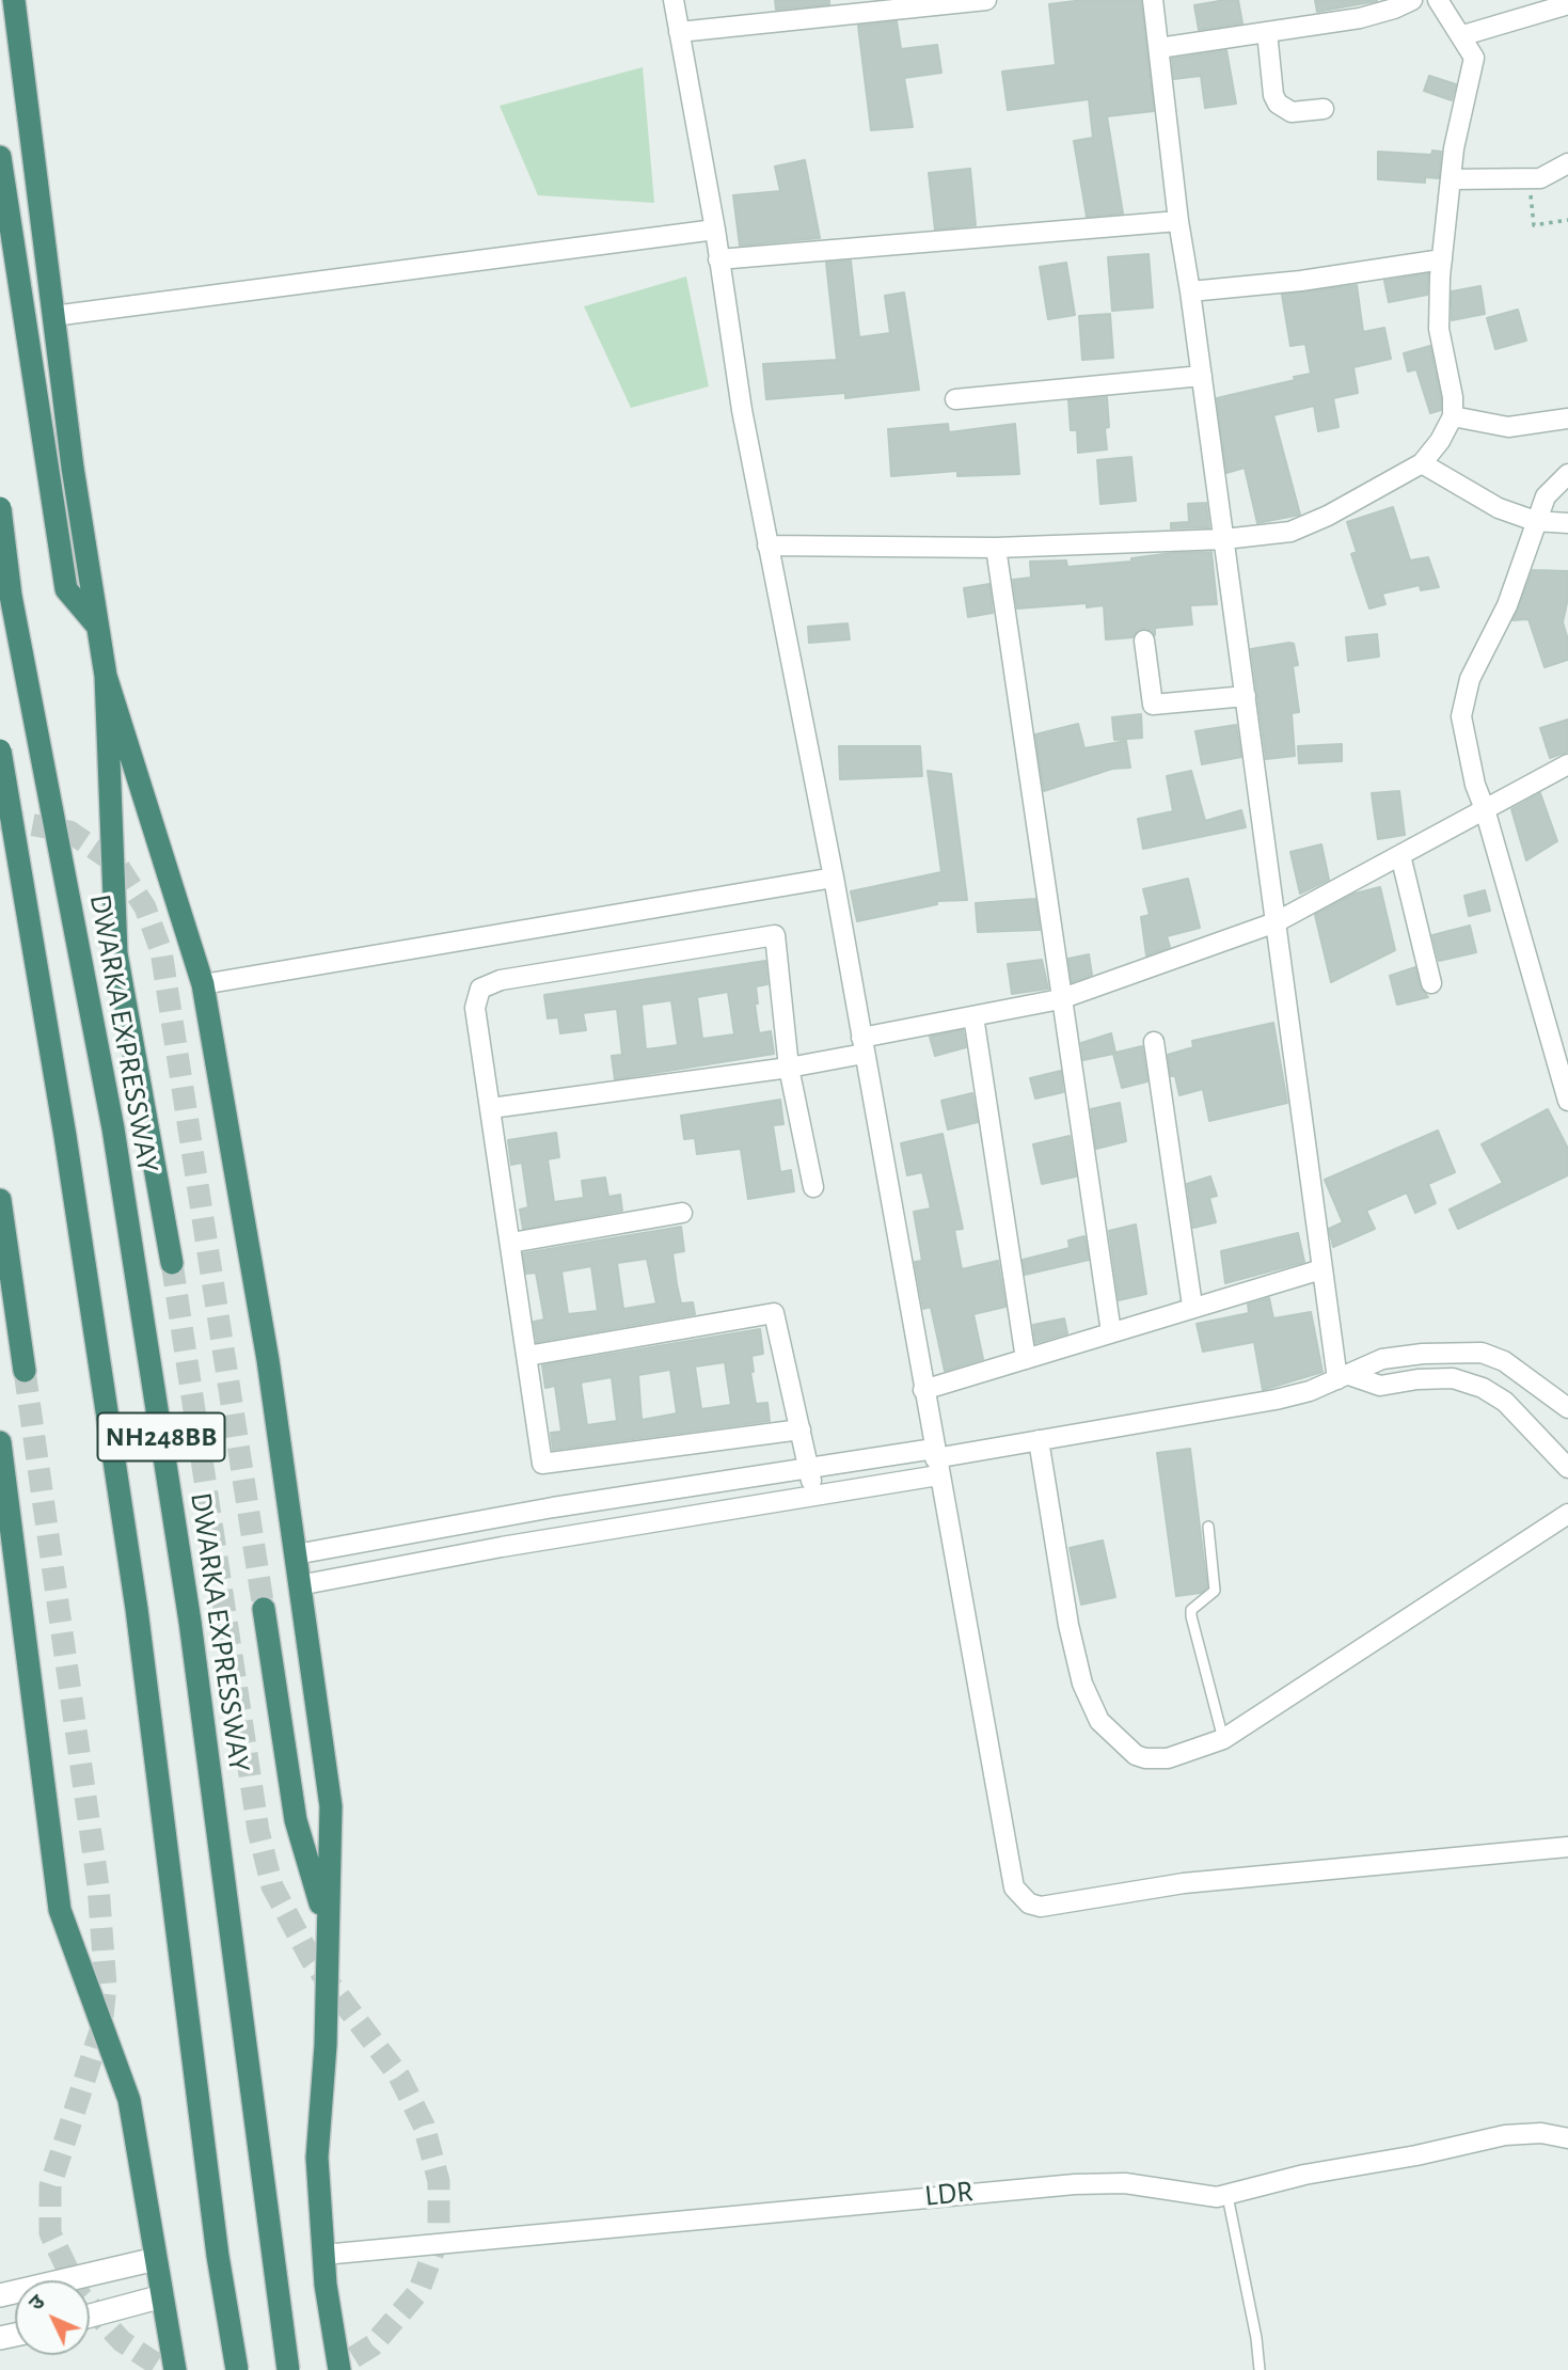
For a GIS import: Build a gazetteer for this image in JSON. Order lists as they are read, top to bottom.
{
  "streets": {
    "highway": ["DWARKA EXPRESSWAY", "NH248BB"],
    "street": ["LDR"]
  },
  "north": "top left"
}
